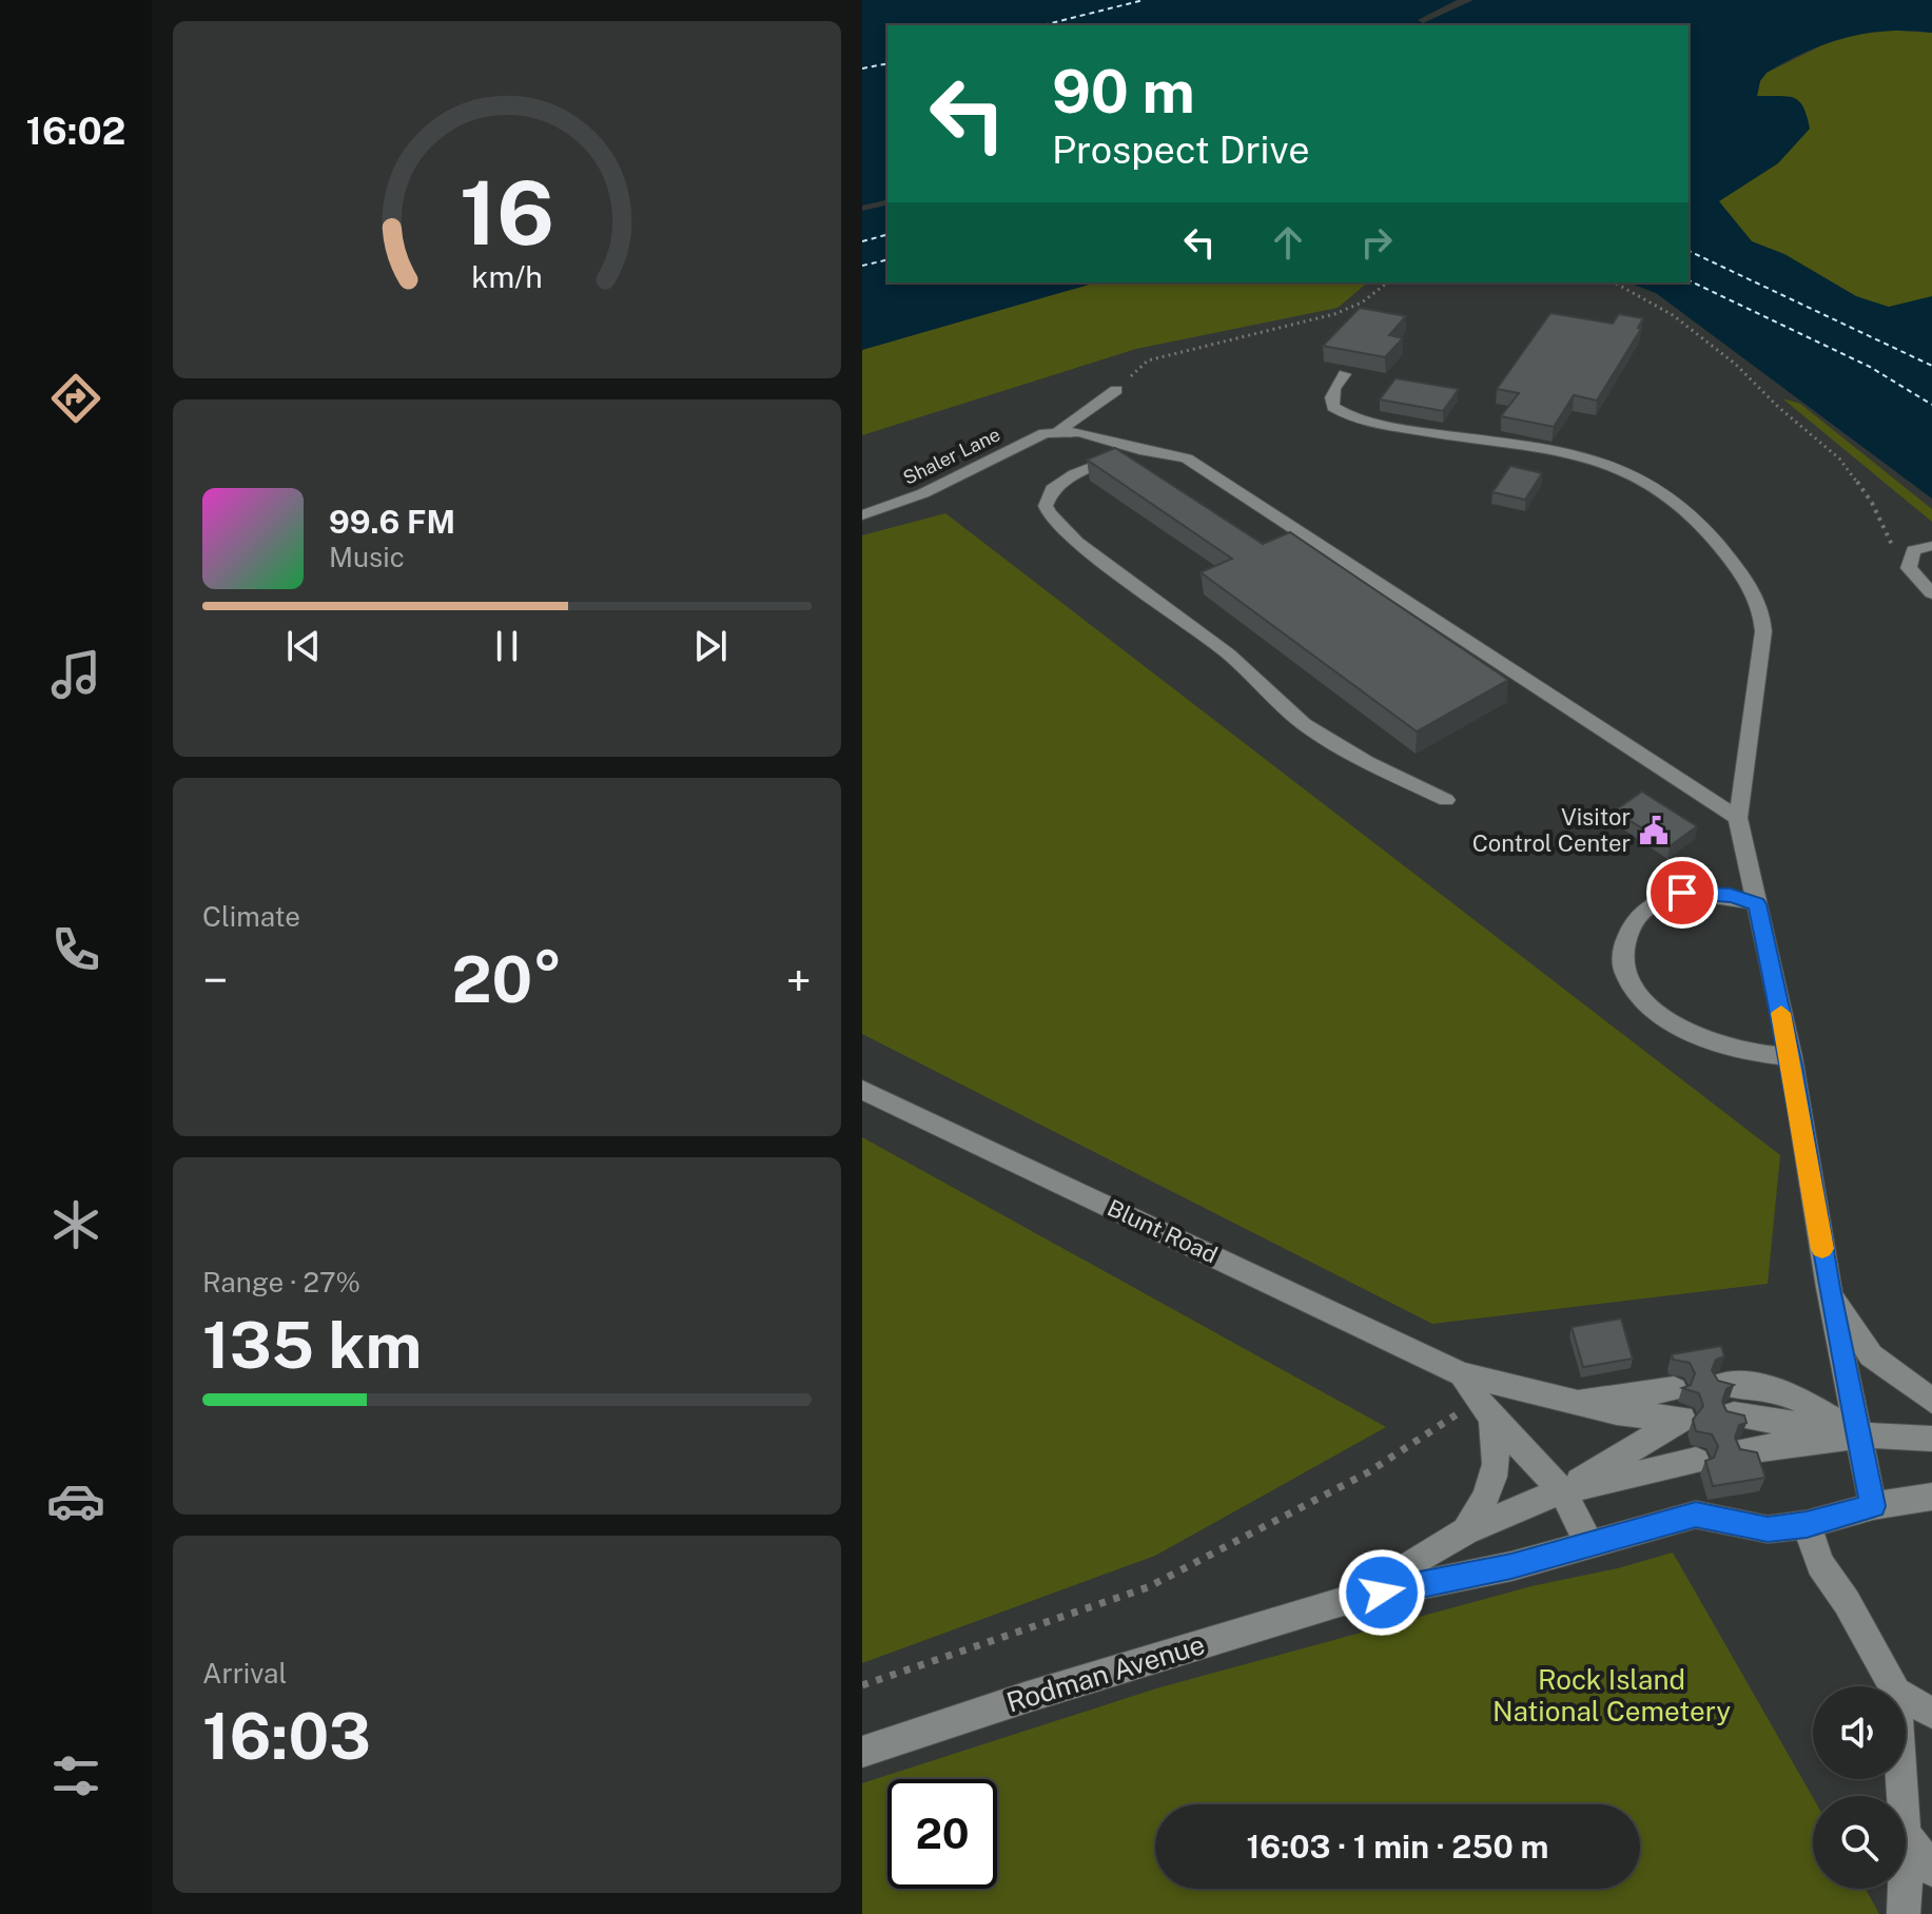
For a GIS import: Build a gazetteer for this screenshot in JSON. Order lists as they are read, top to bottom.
{
  "streets": {
    "street": ["Shaler Lane", "Blunt Road", "Rodman Avenue"]
  },
  "crossings": [
    ["Blunt Road", "Rodman Avenue"]
  ],
  "parks": ["Rock Island National Cemetery"],
  "places": {
    "public building": ["Visitor Control Center"]
  },
  "page": {
    "tabs": "16:02",
    "turn": ["90 m", "Prospect Drive"],
    "song": ["99.6 FM", "Music"],
    "tile": [
      "Climate",
      ["Range · 27%", "135 km"],
      ["Arrival", "16:03"]
    ],
    "heat": ["−", "20°", "+"],
    "limit": "20",
    "trip": "16:03 · 1 min · 250 m",
    "gauge": ["16", "km/h"]
  }
}
